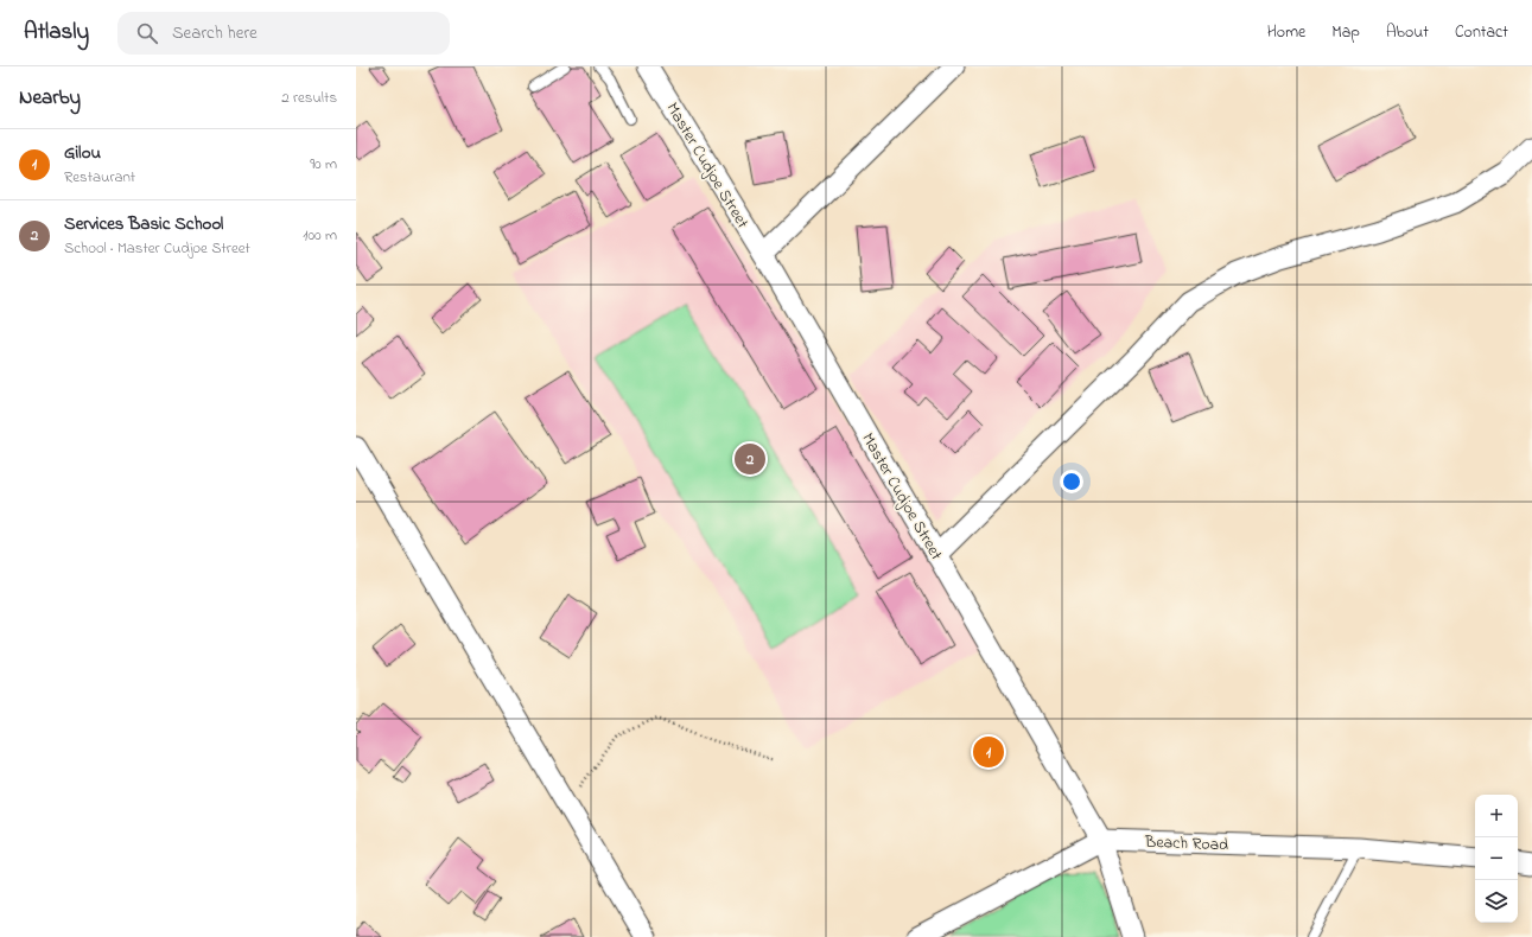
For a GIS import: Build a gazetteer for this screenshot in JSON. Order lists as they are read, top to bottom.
{
  "streets": {
    "street": ["Master Cudjoe Street", "Beach Road"]
  },
  "crossings": [
    ["Master Cudjoe Street", "Beach Road"]
  ],
  "page": {
    "header": "Atlasly",
    "search": "Search here",
    "nav": [
      "Home",
      "Map",
      "About",
      "Contact"
    ],
    "heading": ["Nearby", "2 results"],
    "list": [
      {
        "mark": "1",
        "name": "Gilou",
        "note": "Restaurant",
        "value": "90 m"
      },
      {
        "mark": "2",
        "name": "Services Basic School",
        "note": "School · Master Cudjoe Street",
        "value": "100 m"
      }
    ],
    "pins": ["2", "1"],
    "map_buttons": ["+", "−"]
  }
}
